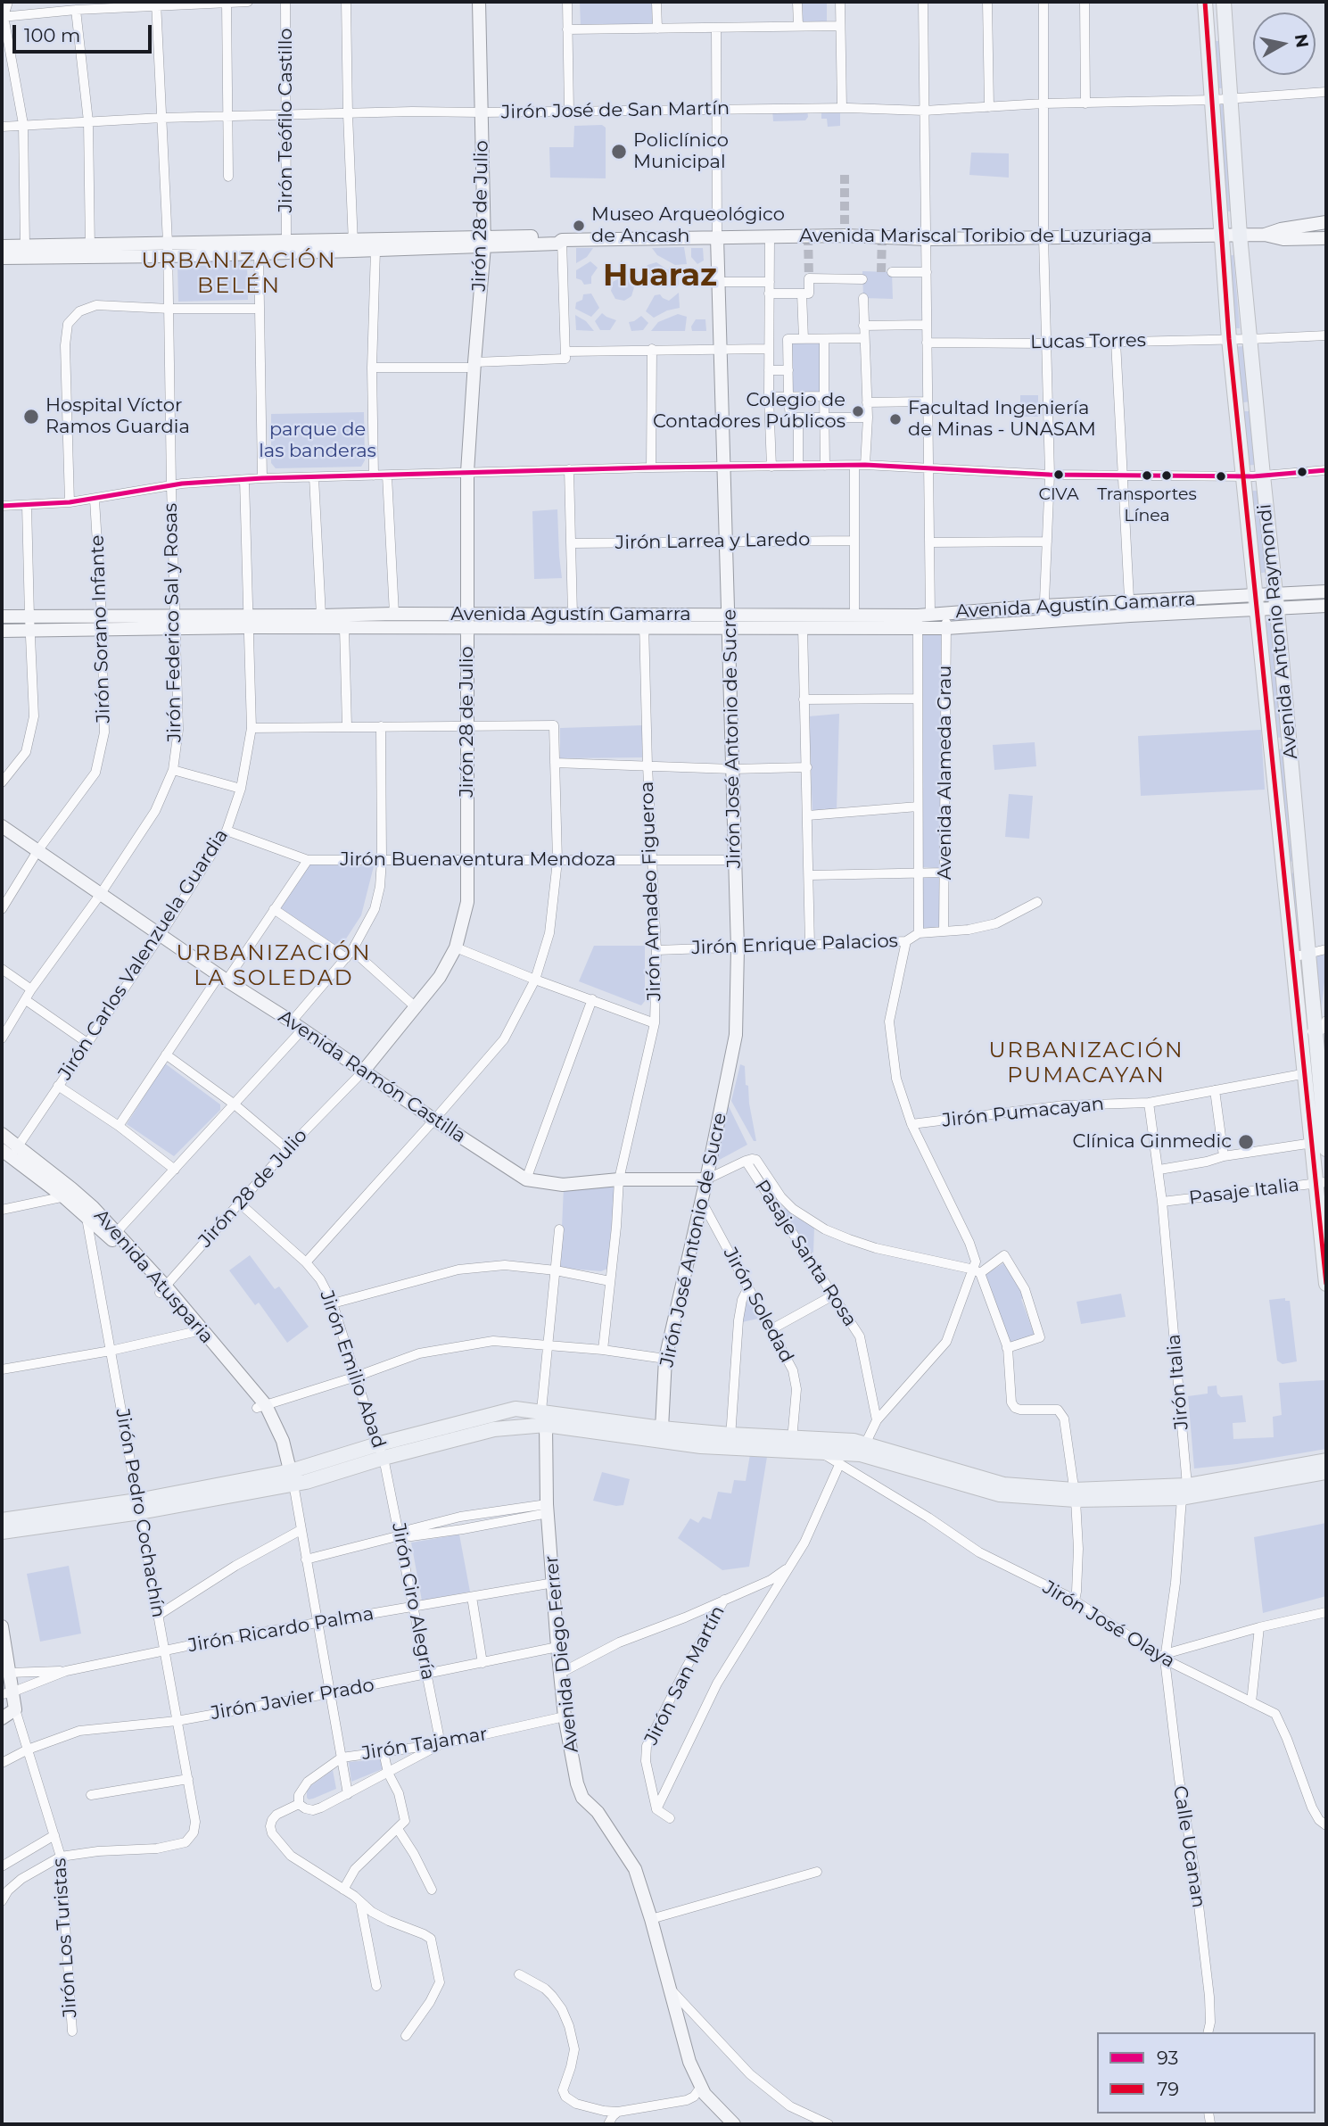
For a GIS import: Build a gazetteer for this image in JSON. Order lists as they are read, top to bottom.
{
  "streets": {
    "main road": [
      "Jirón 28 de Julio",
      "Avenida Mariscal Toribio de Luzuriaga",
      "Avenida Agustín Gamarra",
      "Avenida Antonio Raymondi",
      "Jirón José Antonio de Sucre",
      "Avenida Ramón Castilla",
      "Avenida Atusparia",
      "Avenida Diego Ferrer",
      "Jirón Los Turistas"
    ],
    "street": [
      "Jirón José de San Martín",
      "Jirón Teófilo Castillo",
      "Lucas Torres",
      "Jirón Larrea y Laredo",
      "Jirón Federico Sal y Rosas",
      "Jirón Sorano Infante",
      "Avenida Alameda Grau",
      "Jirón Buenaventura Mendoza",
      "Jirón Amadeo Figueroa",
      "Jirón Enrique Palacios",
      "Jirón Carlos Valenzuela Guardia",
      "Jirón Pumacayan",
      "Pasaje Italia",
      "Pasaje Santa Rosa",
      "Jirón Soledad",
      "Jirón Emilio Abad",
      "Jirón Italia",
      "Jirón Pedro Cochachín",
      "Jirón Ciro Alegría",
      "Jirón José Olaya",
      "Jirón Ricardo Palma",
      "Jirón San Martín",
      "Jirón Javier Prado",
      "Jirón Tajamar",
      "Calle Ucanan"
    ]
  },
  "crossings": [
    ["Jirón José de San Martín", "Jirón Teófilo Castillo"],
    ["Jirón José de San Martín", "Jirón 28 de Julio"],
    ["Jirón José de San Martín", "Jirón Federico Sal y Rosas"],
    ["Jirón José de San Martín", "Avenida Antonio Raymondi"],
    ["Jirón José de San Martín", "Jirón José Antonio de Sucre"],
    ["Jirón José de San Martín", "Avenida Alameda Grau"],
    ["Jirón Teófilo Castillo", "Avenida Mariscal Toribio de Luzuriaga"],
    ["Jirón 28 de Julio", "Avenida Mariscal Toribio de Luzuriaga"],
    ["Jirón 28 de Julio", "Avenida Agustín Gamarra"],
    ["Jirón 28 de Julio", "Jirón Buenaventura Mendoza"],
    ["Jirón 28 de Julio", "Avenida Ramón Castilla"],
    ["Jirón 28 de Julio", "Avenida Atusparia"],
    ["Jirón 28 de Julio", "Jirón Emilio Abad"],
    ["Avenida Mariscal Toribio de Luzuriaga", "Jirón Federico Sal y Rosas"],
    ["Avenida Mariscal Toribio de Luzuriaga", "Avenida Antonio Raymondi"],
    ["Avenida Mariscal Toribio de Luzuriaga", "Jirón José Antonio de Sucre"],
    ["Avenida Mariscal Toribio de Luzuriaga", "Avenida Alameda Grau"],
    ["Lucas Torres", "Avenida Antonio Raymondi"],
    ["Lucas Torres", "Avenida Alameda Grau"],
    ["Jirón Larrea y Laredo", "Jirón José Antonio de Sucre"],
    ["Avenida Agustín Gamarra", "Jirón Federico Sal y Rosas"],
    ["Avenida Agustín Gamarra", "Jirón Sorano Infante"],
    ["Avenida Agustín Gamarra", "Avenida Antonio Raymondi"],
    ["Avenida Agustín Gamarra", "Jirón José Antonio de Sucre"],
    ["Avenida Agustín Gamarra", "Avenida Alameda Grau"],
    ["Avenida Agustín Gamarra", "Jirón Amadeo Figueroa"],
    ["Avenida Agustín Gamarra", "Jirón Carlos Valenzuela Guardia"],
    ["Jirón Federico Sal y Rosas", "Avenida Ramón Castilla"],
    ["Jirón Sorano Infante", "Avenida Ramón Castilla"],
    ["Avenida Antonio Raymondi", "Jirón Pumacayan"],
    ["Avenida Antonio Raymondi", "Pasaje Italia"],
    ["Jirón José Antonio de Sucre", "Jirón Buenaventura Mendoza"],
    ["Jirón José Antonio de Sucre", "Jirón Enrique Palacios"],
    ["Jirón José Antonio de Sucre", "Avenida Ramón Castilla"],
    ["Jirón José Antonio de Sucre", "Jirón Soledad"],
    ["Avenida Alameda Grau", "Jirón Enrique Palacios"],
    ["Jirón Buenaventura Mendoza", "Jirón Amadeo Figueroa"],
    ["Jirón Buenaventura Mendoza", "Jirón Carlos Valenzuela Guardia"],
    ["Jirón Amadeo Figueroa", "Jirón Enrique Palacios"],
    ["Jirón Amadeo Figueroa", "Avenida Ramón Castilla"],
    ["Jirón Carlos Valenzuela Guardia", "Avenida Ramón Castilla"],
    ["Jirón Carlos Valenzuela Guardia", "Avenida Atusparia"],
    ["Avenida Ramón Castilla", "Pasaje Santa Rosa"],
    ["Jirón Pumacayan", "Jirón Italia"],
    ["Pasaje Italia", "Jirón Italia"],
    ["Avenida Atusparia", "Jirón Pedro Cochachín"],
    ["Jirón Emilio Abad", "Jirón Ciro Alegría"],
    ["Jirón Italia", "Jirón José Olaya"],
    ["Jirón Italia", "Calle Ucanan"],
    ["Jirón Pedro Cochachín", "Jirón Ricardo Palma"],
    ["Jirón Pedro Cochachín", "Jirón Javier Prado"],
    ["Jirón Pedro Cochachín", "Jirón Los Turistas"],
    ["Jirón Ciro Alegría", "Jirón Ricardo Palma"],
    ["Jirón Ciro Alegría", "Jirón Javier Prado"],
    ["Jirón Ciro Alegría", "Jirón Tajamar"],
    ["Jirón José Olaya", "Calle Ucanan"],
    ["Jirón Ricardo Palma", "Avenida Diego Ferrer"],
    ["Jirón Ricardo Palma", "Jirón Los Turistas"],
    ["Avenida Diego Ferrer", "Jirón Javier Prado"],
    ["Avenida Diego Ferrer", "Jirón Tajamar"],
    ["Jirón Javier Prado", "Jirón Los Turistas"]
  ],
  "districts": [
    "URBANIZACIÓN BELÉN",
    "Huaraz",
    "URBANIZACIÓN LA SOLEDAD",
    "URBANIZACIÓN PUMACAYAN"
  ],
  "parks": ["parque de las banderas"],
  "places": [
    "Policlínico Municipal",
    "Museo Arqueológico de Ancash",
    "Colegio de Contadores Públicos",
    "Hospital Víctor Ramos Guardia",
    "Facultad Ingeniería de Minas - UNASAM",
    "CIVA",
    "Transportes Línea",
    "Clínica Ginmedic"
  ],
  "lines": ["transit line 79", "transit line 93"],
  "legend": ["93", "79"],
  "scale_bar": "100 m",
  "north": "right"
}
